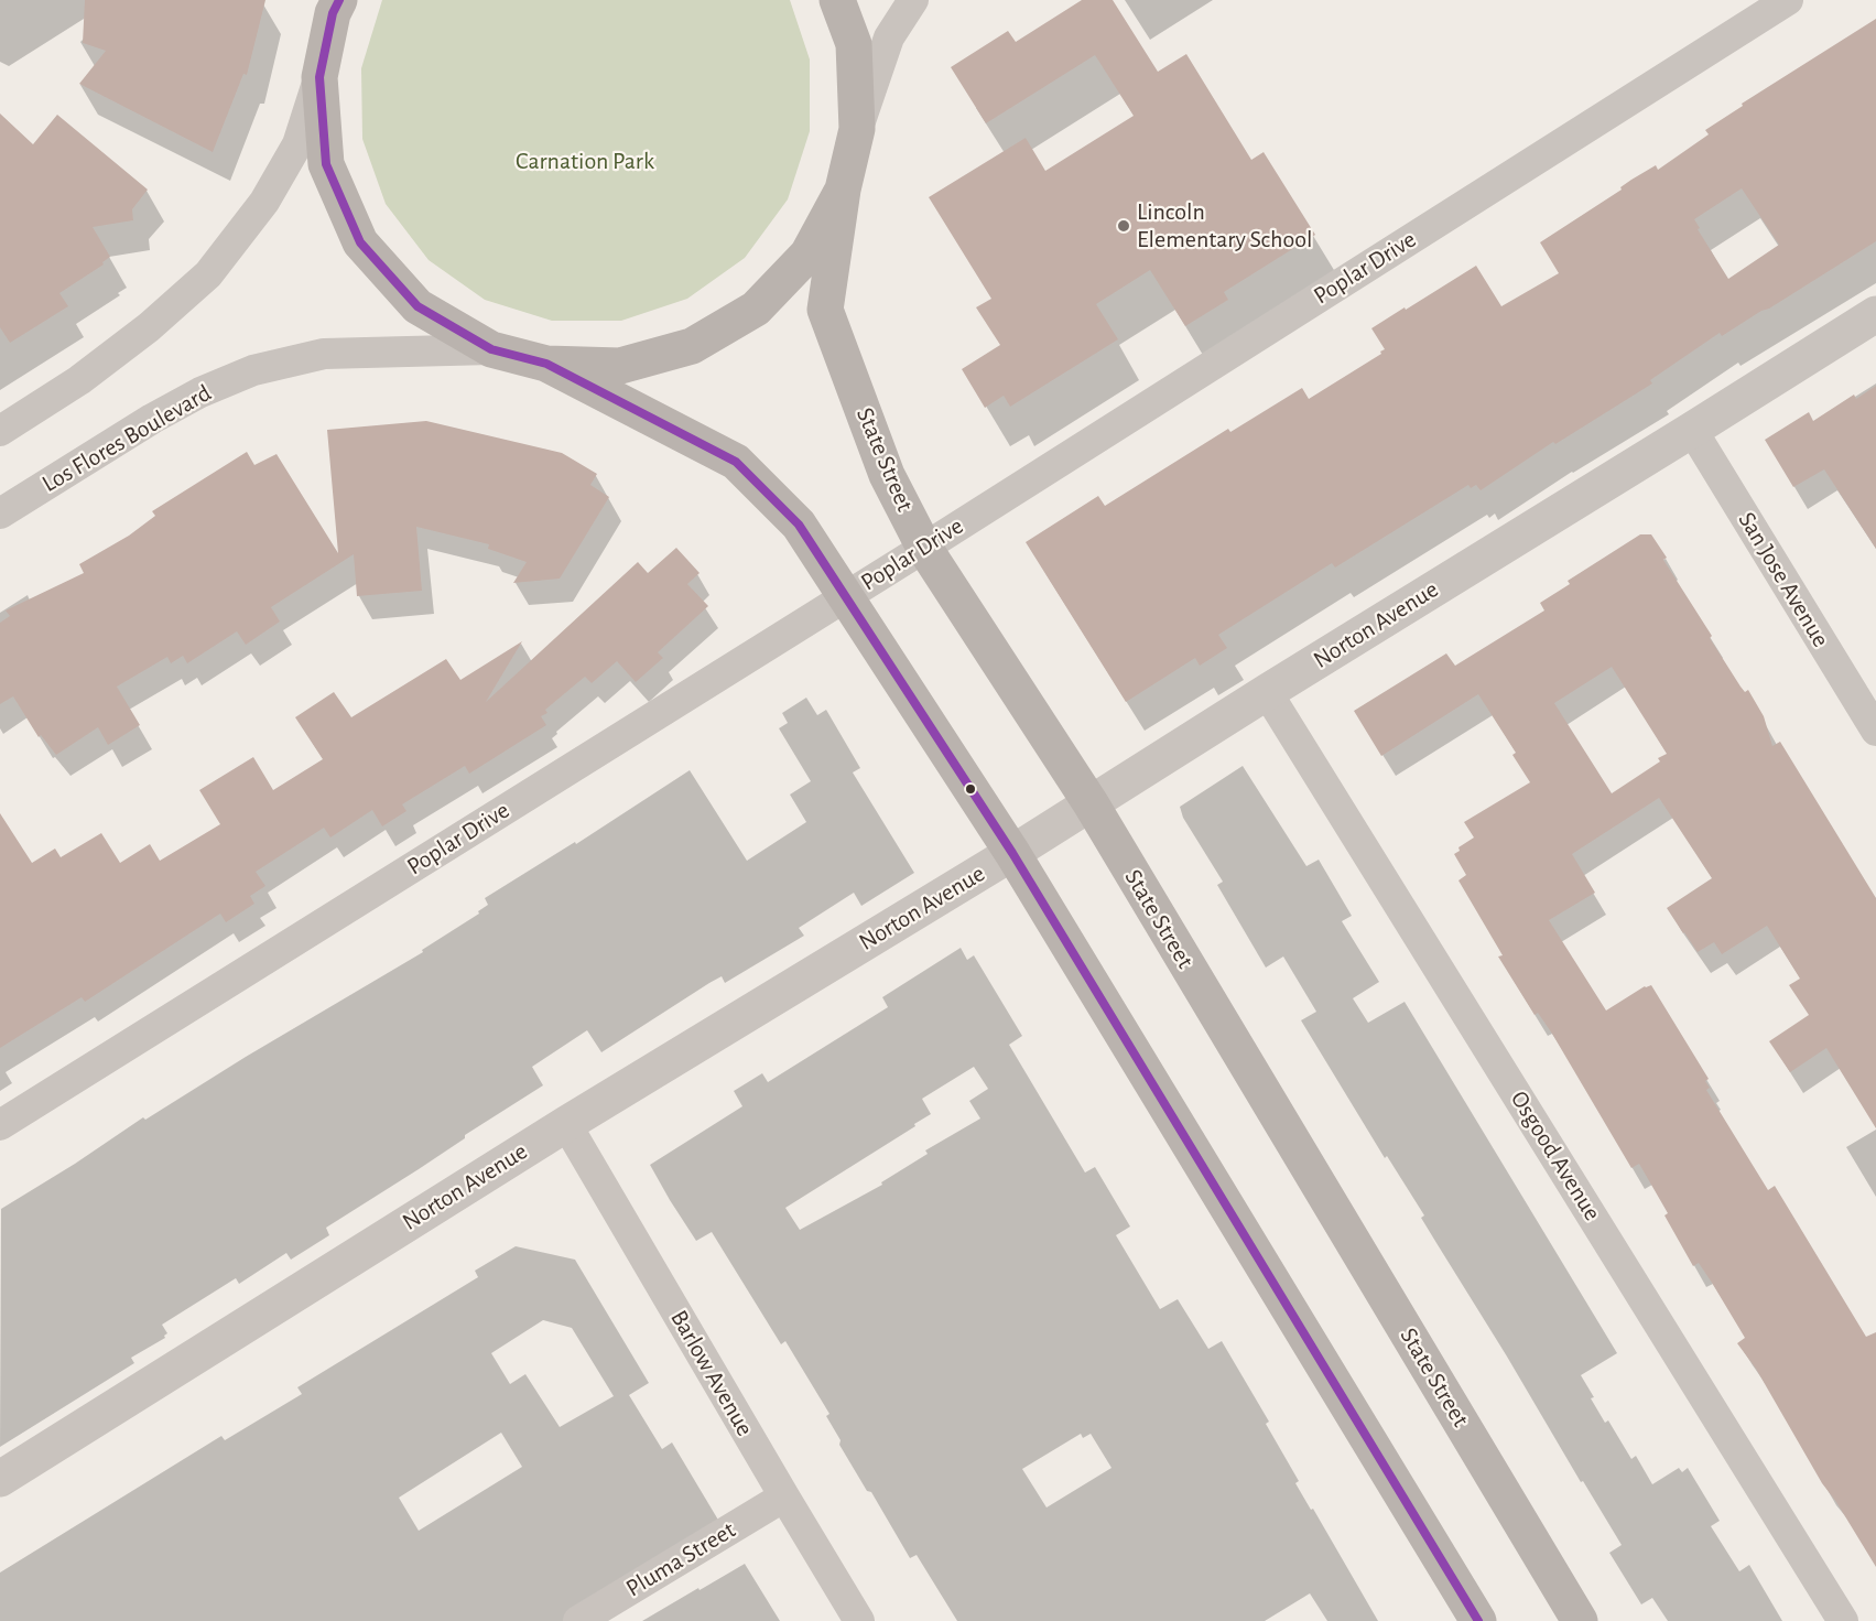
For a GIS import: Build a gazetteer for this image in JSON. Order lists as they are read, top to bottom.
{
  "streets": {
    "main road": ["State Street"],
    "street": [
      "Poplar Drive",
      "Los Flores Boulevard",
      "San Jose Avenue",
      "Norton Avenue",
      "Osgood Avenue",
      "Barlow Avenue",
      "Pluma Street"
    ]
  },
  "crossings": [
    ["Poplar Drive", "State Street"],
    ["State Street", "Norton Avenue"],
    ["San Jose Avenue", "Norton Avenue"],
    ["Norton Avenue", "Osgood Avenue"],
    ["Norton Avenue", "Barlow Avenue"],
    ["Barlow Avenue", "Pluma Street"]
  ],
  "parks": ["Carnation Park"],
  "places": ["Lincoln Elementary School"]
}
